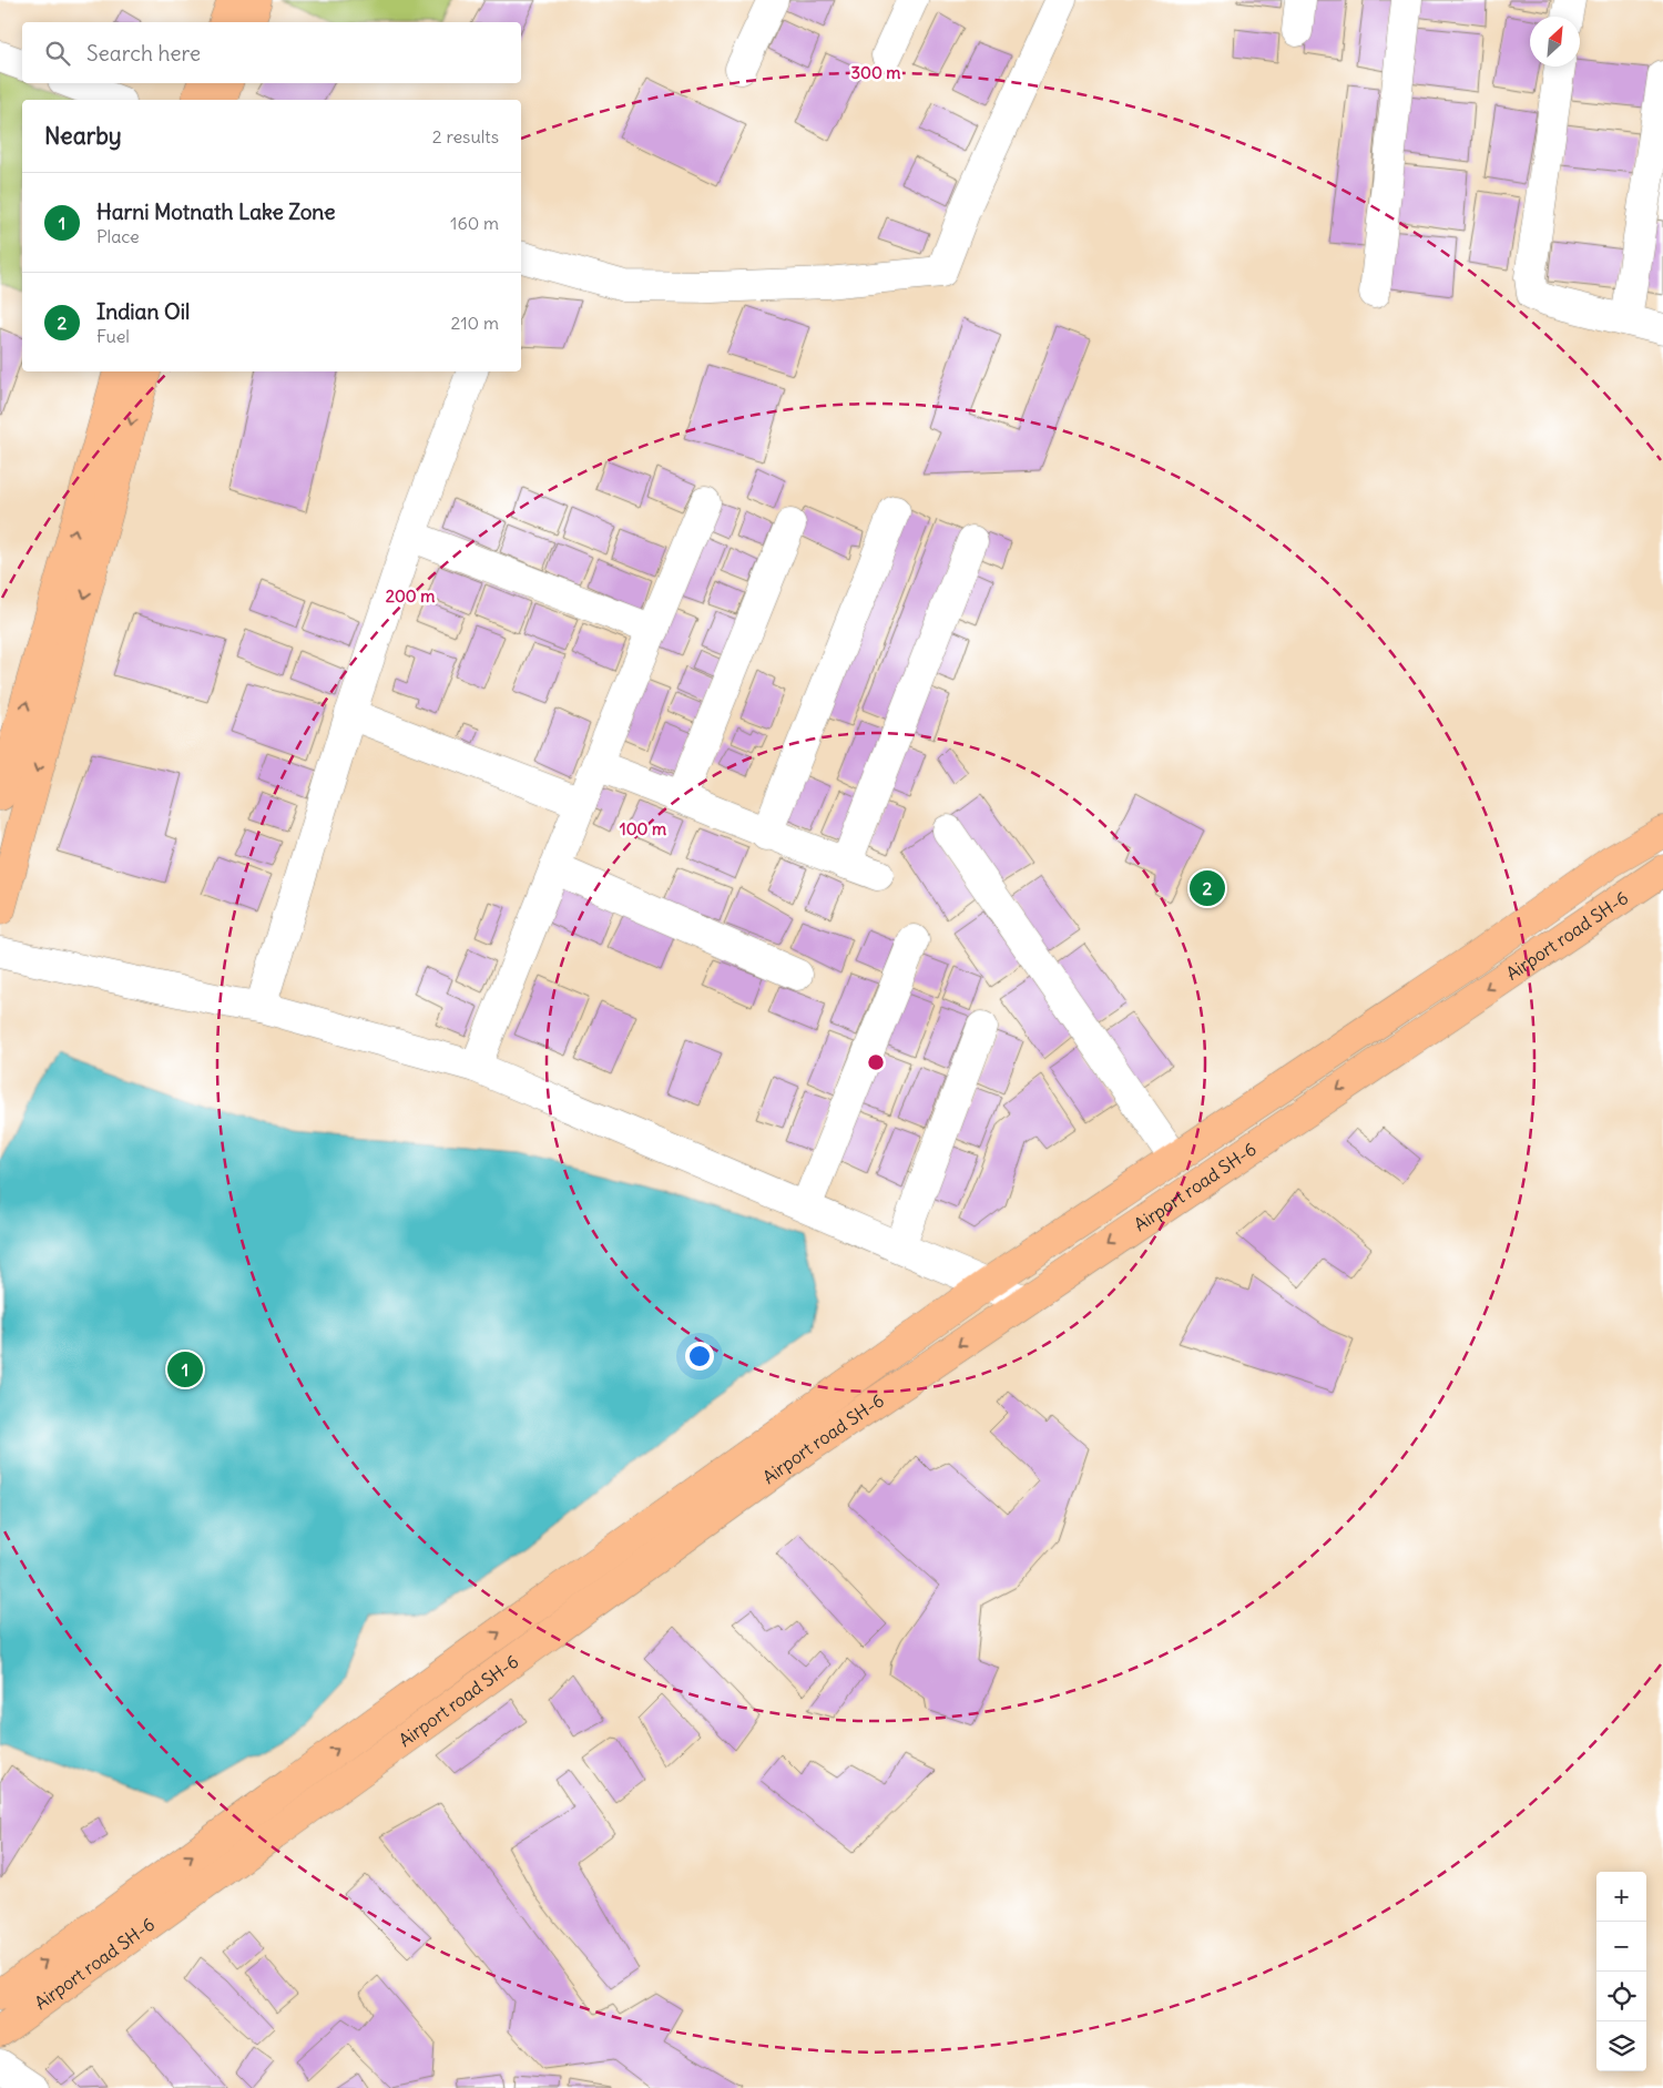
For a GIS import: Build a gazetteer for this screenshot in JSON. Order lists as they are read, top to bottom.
{
  "streets": {
    "main road": ["Airport road SH-6"]
  },
  "north": "top right",
  "page": {
    "search": "Search here",
    "heading": ["Nearby", "2 results"],
    "list": [
      {
        "mark": "1",
        "name": "Harni Motnath Lake Zone",
        "note": "Place",
        "value": "160 m"
      },
      {
        "mark": "2",
        "name": "Indian Oil",
        "note": "Fuel",
        "value": "210 m"
      }
    ],
    "pins": ["2", "1"],
    "map_buttons": ["+", "−"]
  },
  "rings": ["300 m", "200 m", "100 m"]
}
